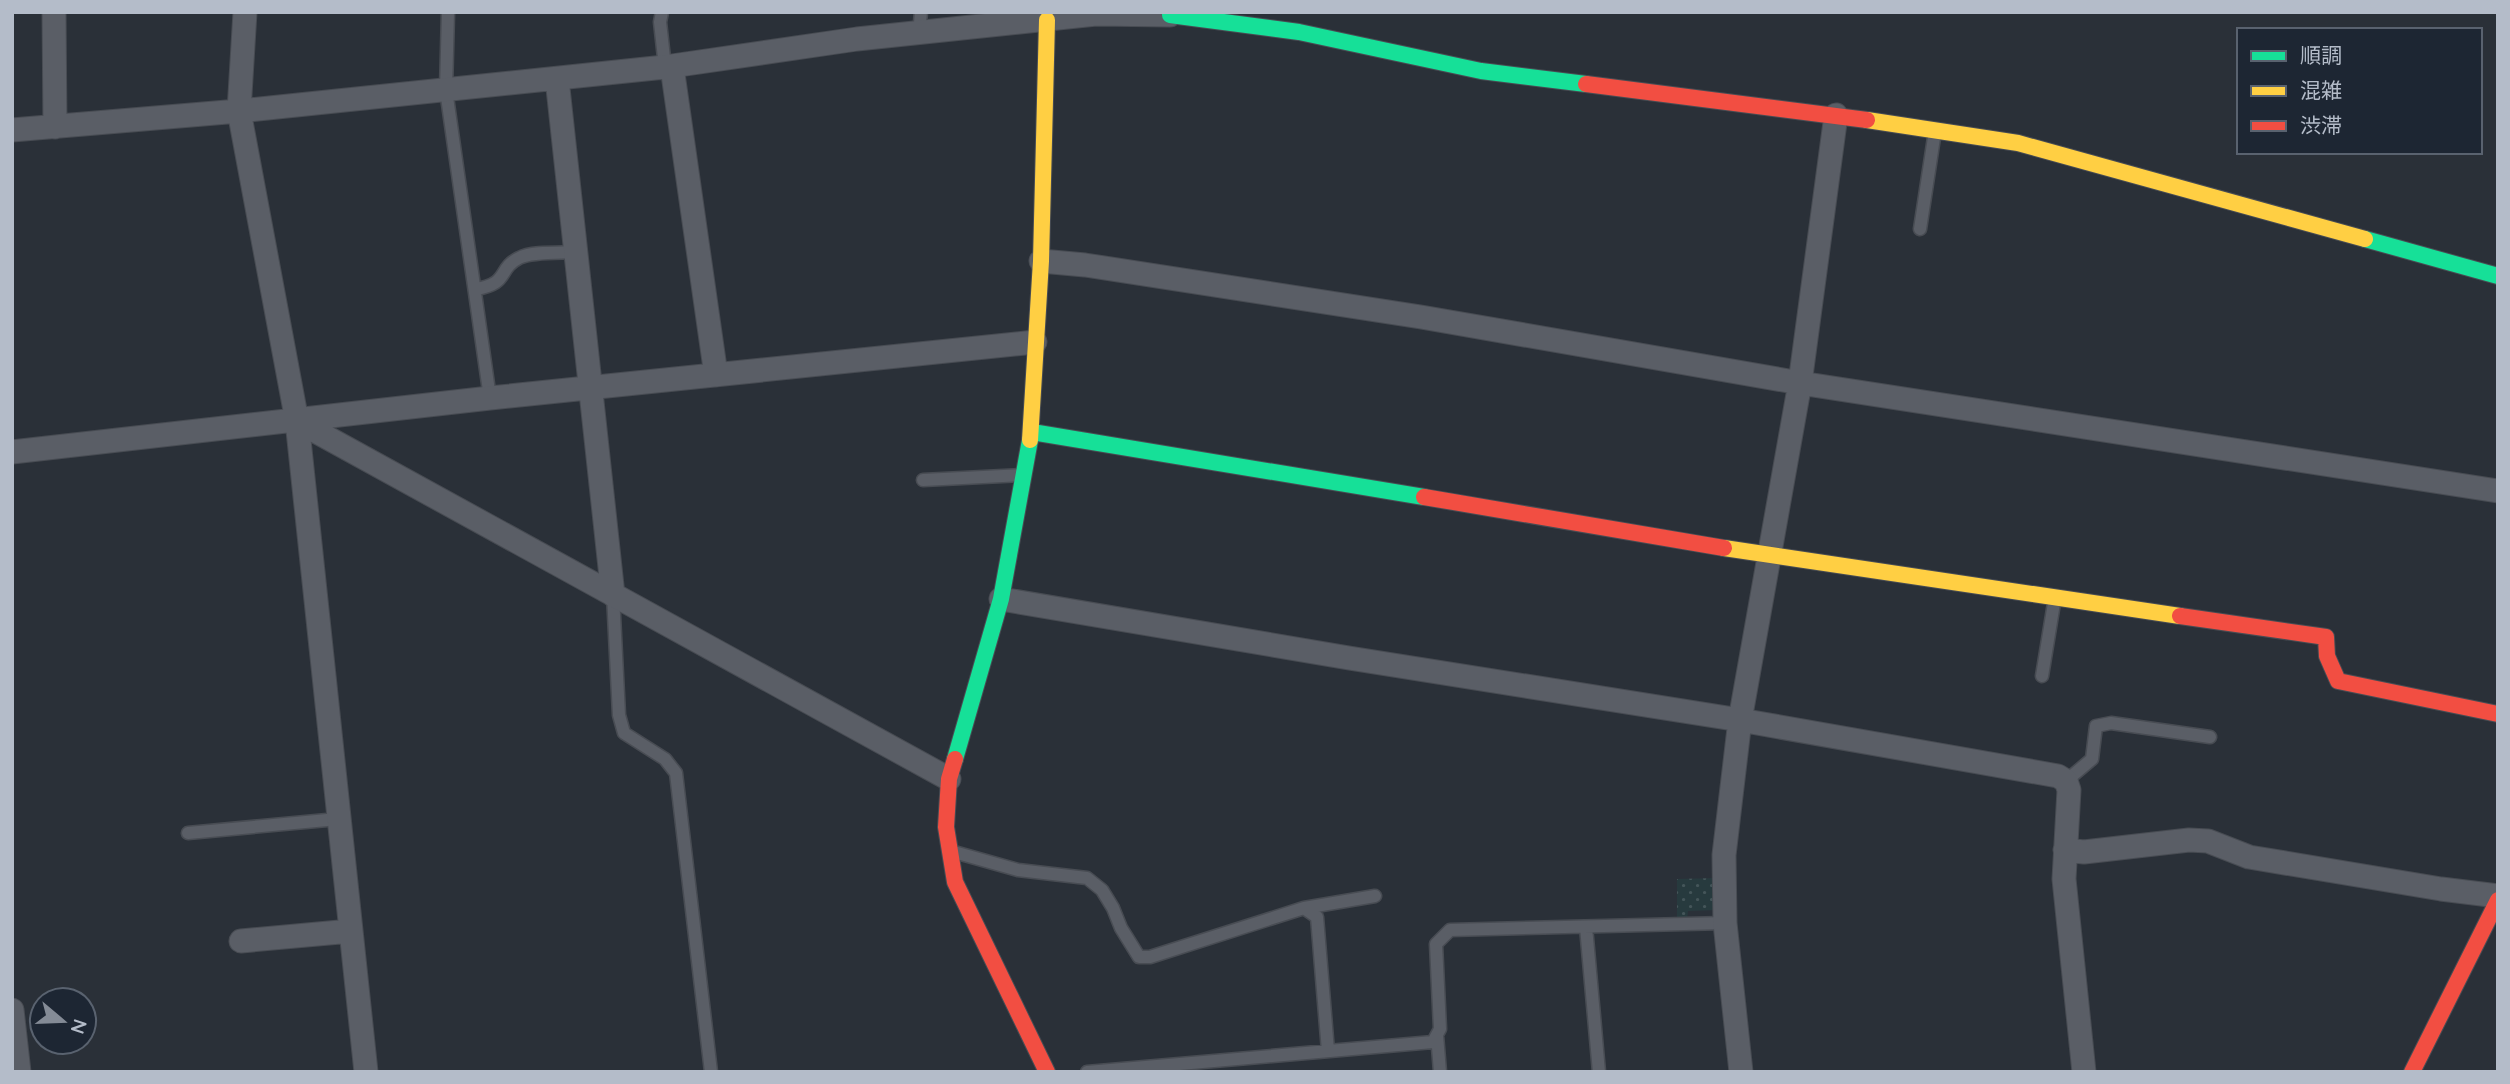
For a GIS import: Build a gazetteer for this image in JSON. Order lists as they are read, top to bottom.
{
  "legend": ["順調", "混雑", "渋滞"],
  "north": "right"
}
